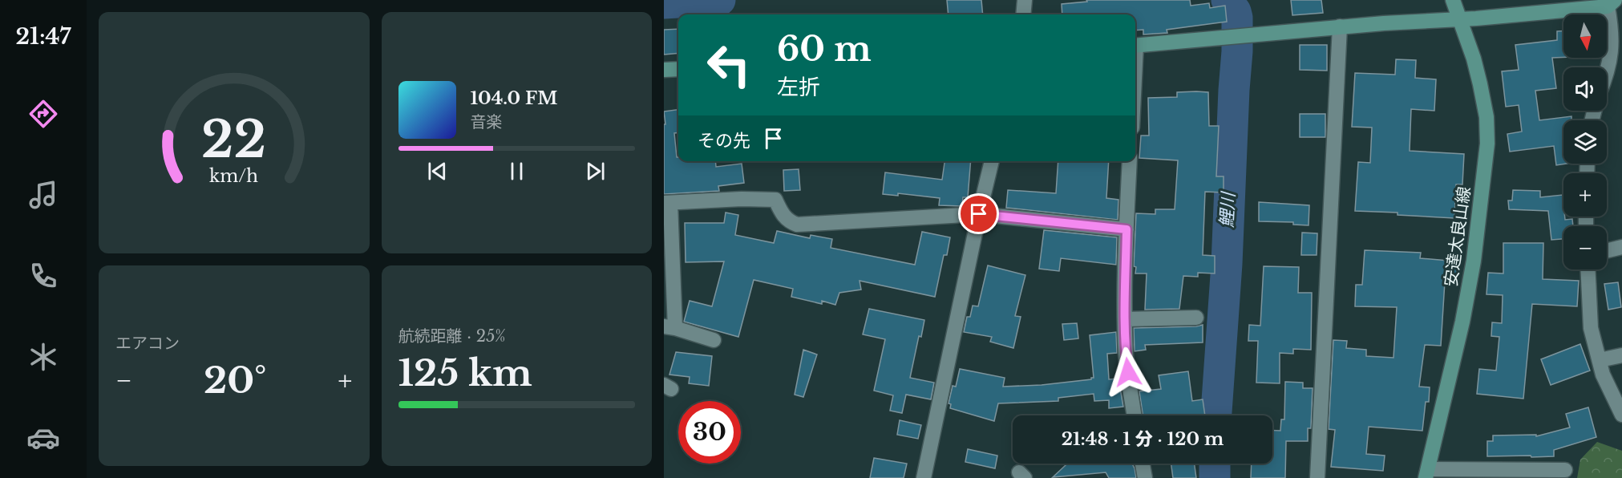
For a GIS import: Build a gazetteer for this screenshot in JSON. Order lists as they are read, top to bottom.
{
  "streets": {
    "street": ["安達太良山線"]
  },
  "water": ["鯉川"],
  "north": "bottom",
  "page": {
    "tabs": "21:47",
    "map_buttons": ["+", "−"],
    "turn": ["60 m", "左折"],
    "song": ["104.0 FM", "音楽"],
    "then": "その先",
    "tile": [
      "エアコン",
      ["航続距離 · 25%", "125 km"]
    ],
    "heat": ["−", "20°", "+"],
    "limit": "30",
    "trip": "21:48 · 1 分 · 120 m",
    "gauge": ["22", "km/h"]
  }
}
